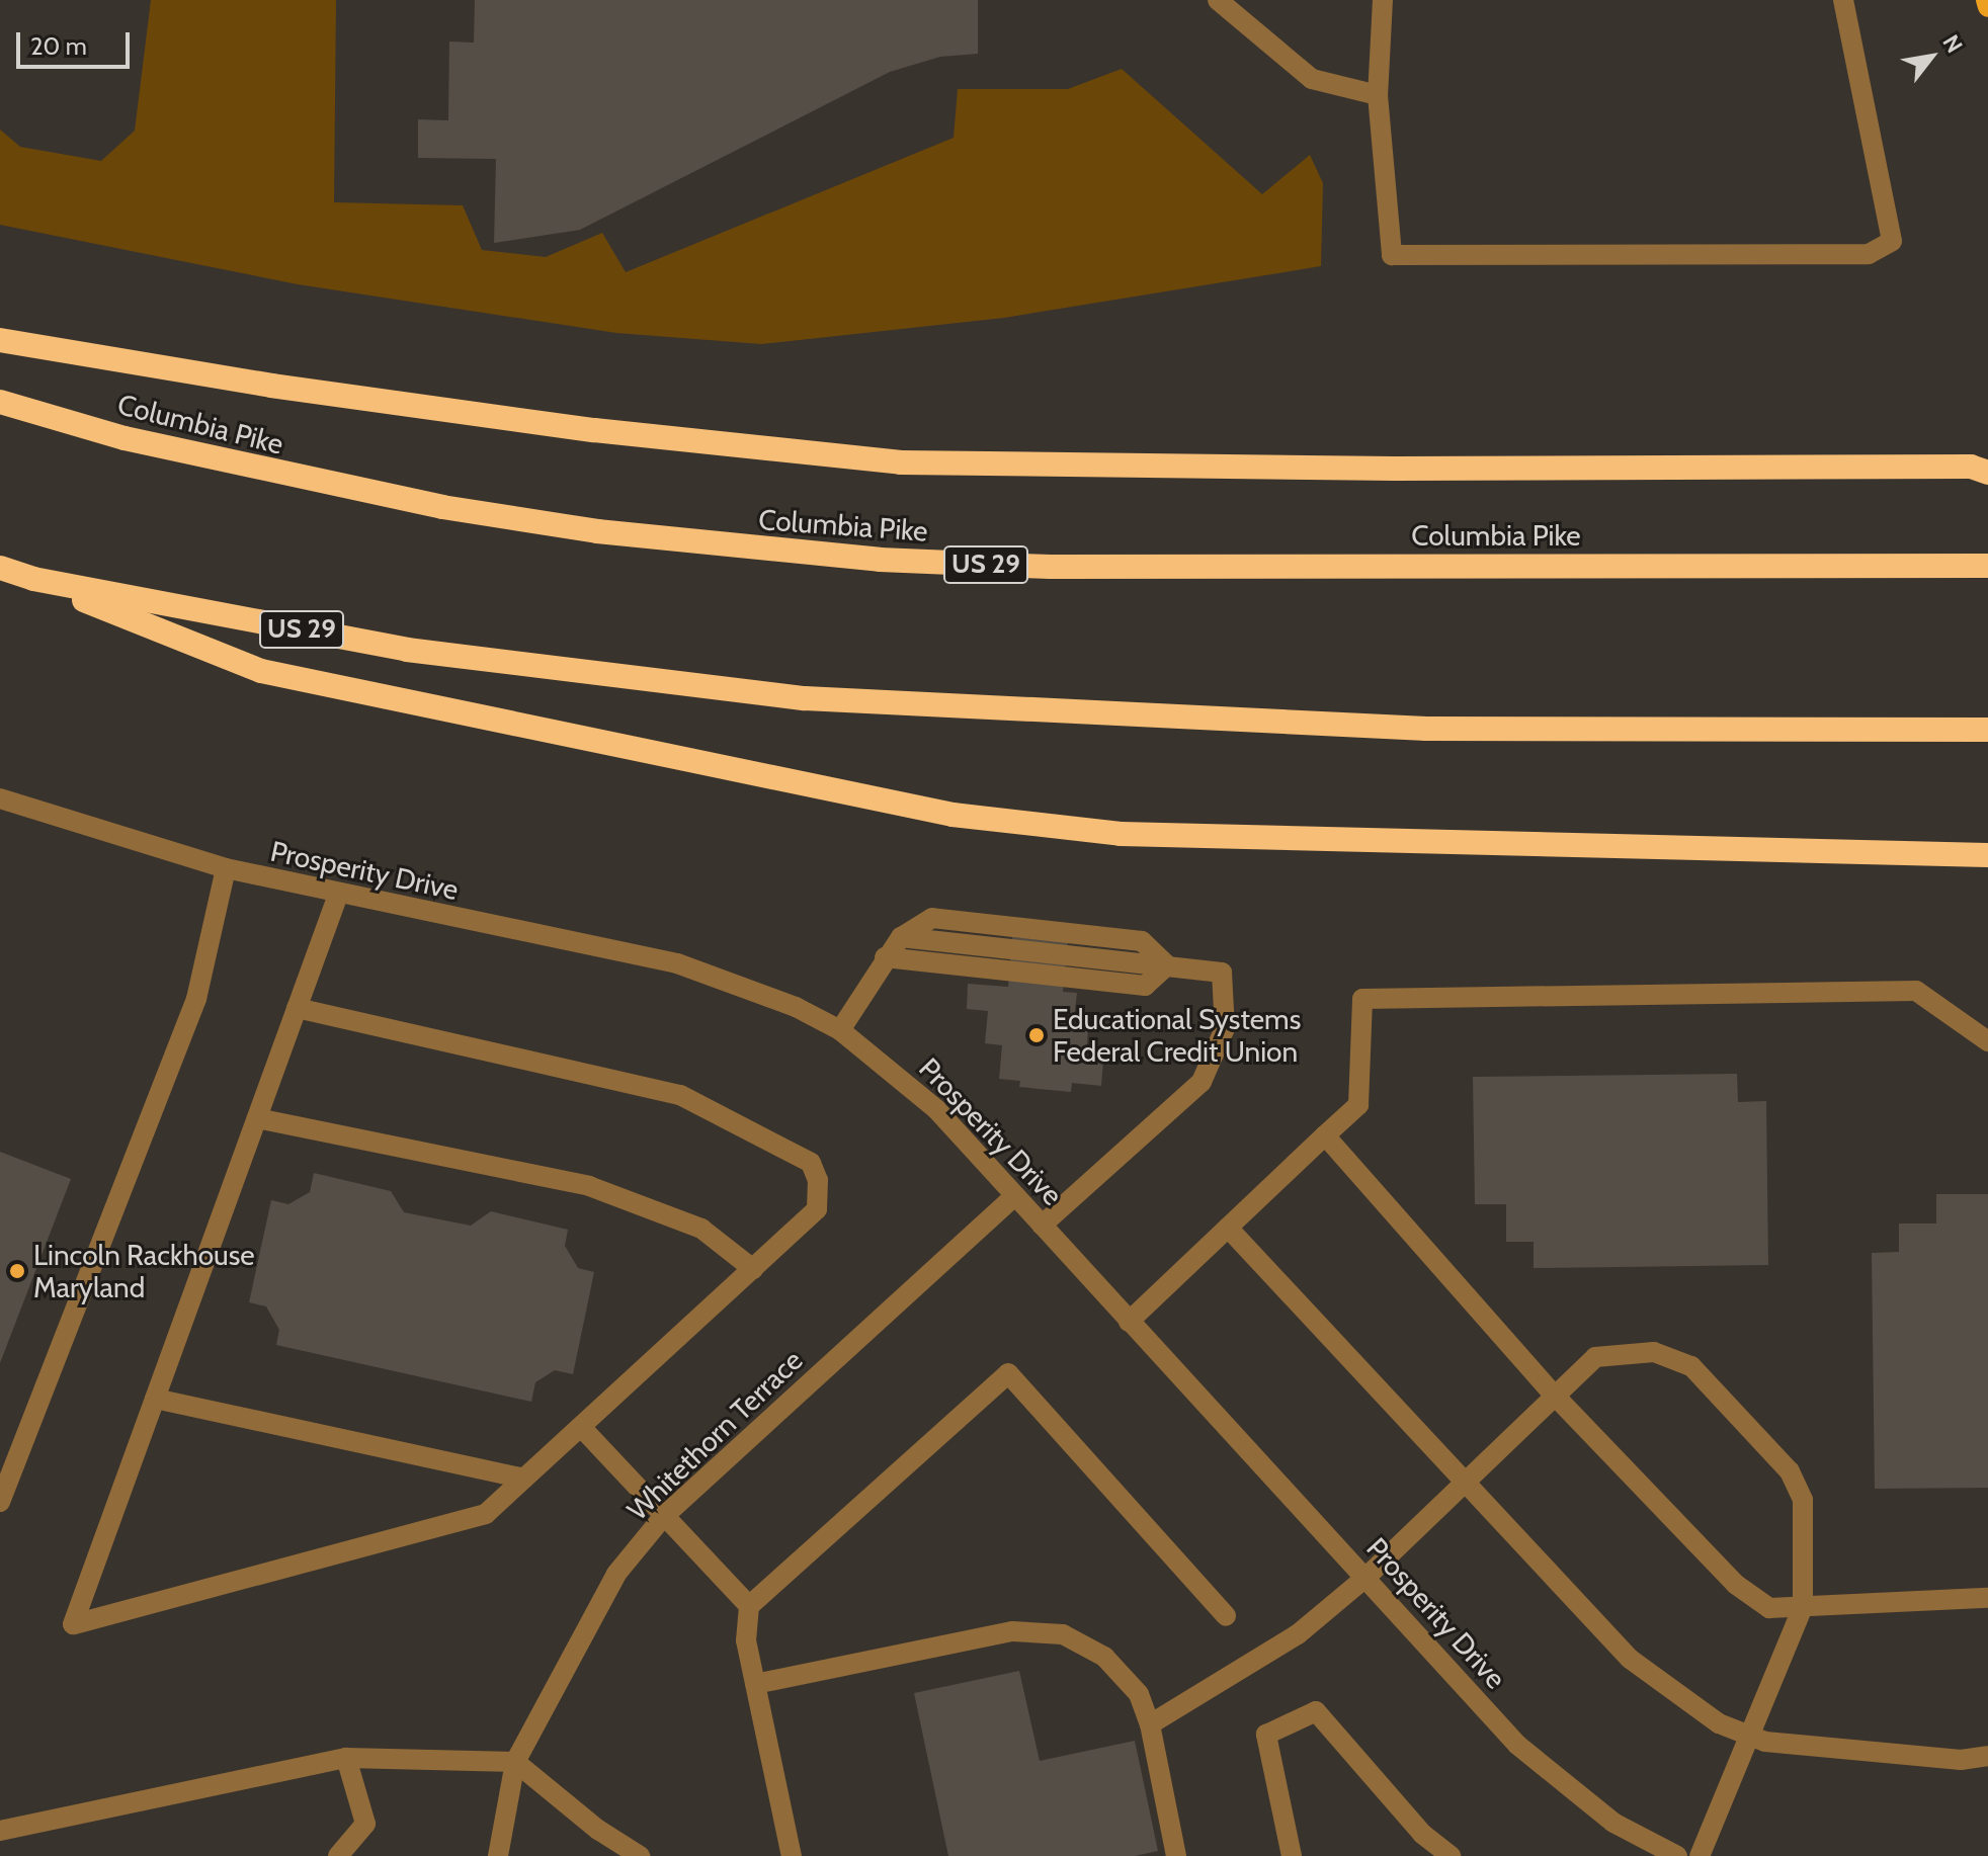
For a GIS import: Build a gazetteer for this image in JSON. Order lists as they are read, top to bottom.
{
  "streets": {
    "highway": ["Columbia Pike", "US 29"],
    "street": ["Prosperity Drive", "Whitethorn Terrace"]
  },
  "crossings": [
    ["Prosperity Drive", "Whitethorn Terrace"]
  ],
  "places": ["Educational Systems Federal Credit Union", "Lincoln Rackhouse Maryland"],
  "scale_bar": "20 m",
  "north": "top right"
}
